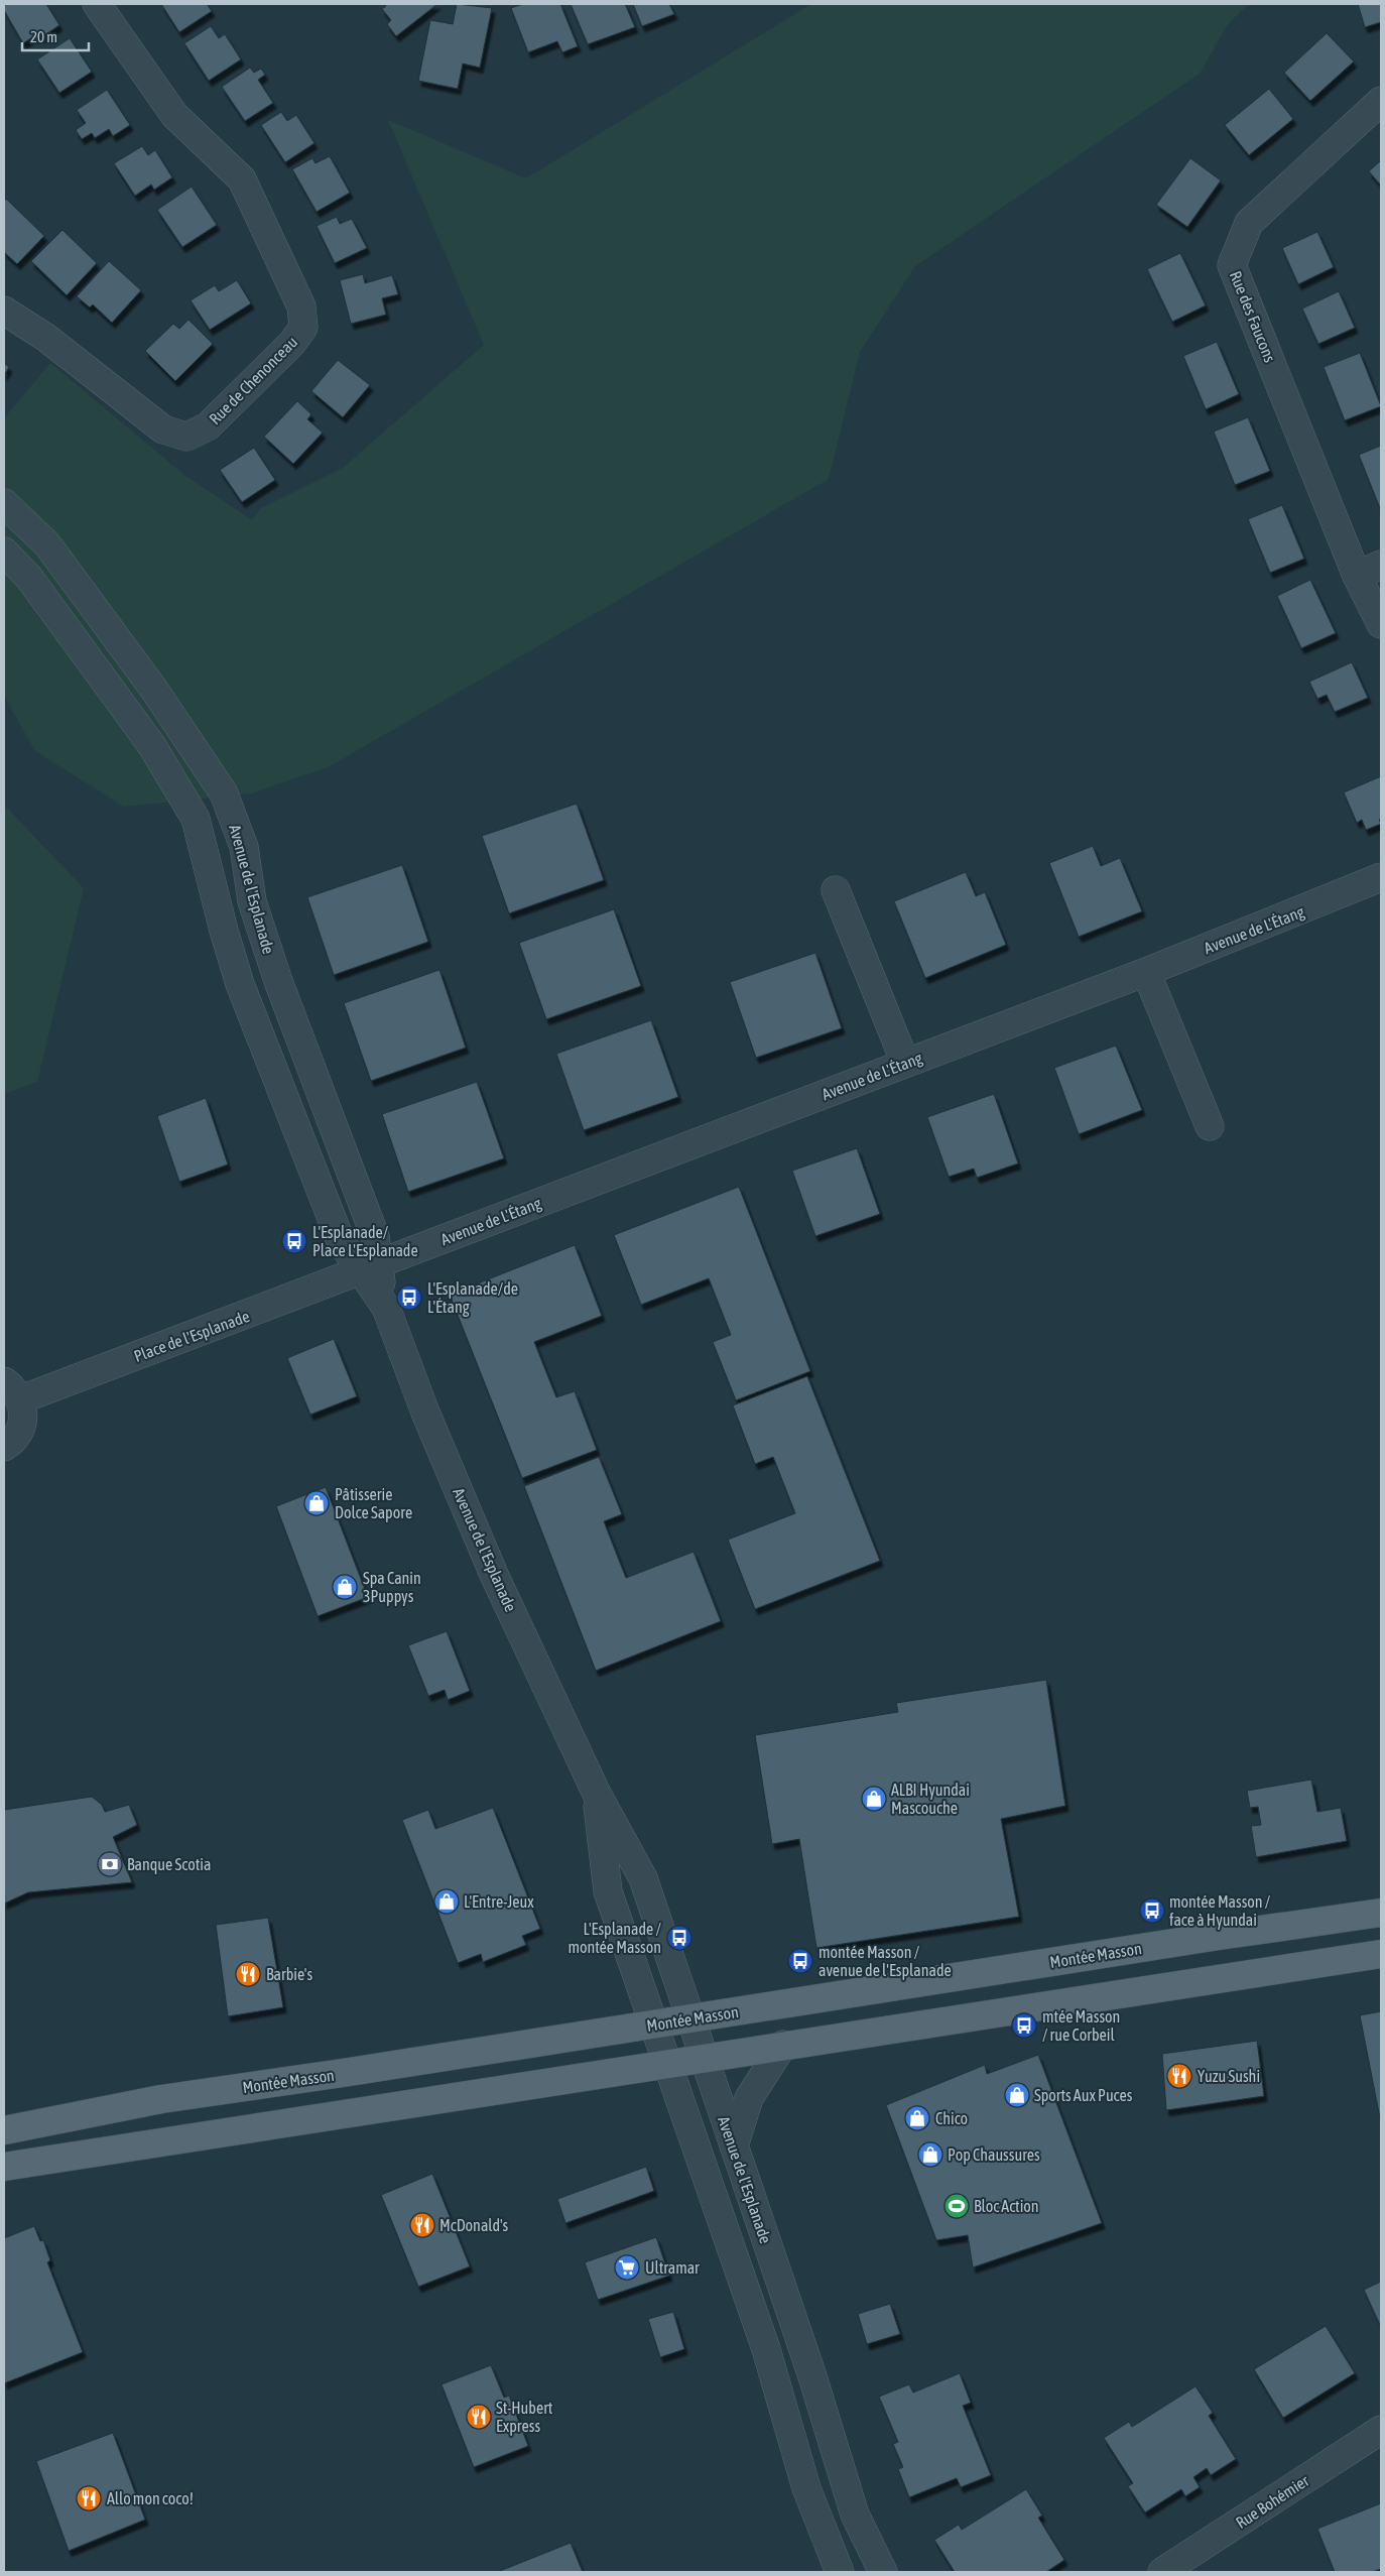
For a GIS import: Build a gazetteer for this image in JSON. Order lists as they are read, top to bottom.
{
  "streets": {
    "main road": ["Montée Masson"],
    "street": [
      "Rue des Faucons",
      "Rue de Chenonceau",
      "Avenue de l'Esplanade",
      "Avenue de L'Étang",
      "Place de l'Esplanade",
      "Rue Bohémier"
    ]
  },
  "crossings": [
    ["Avenue de l'Esplanade", "Avenue de L'Étang"],
    ["Avenue de l'Esplanade", "Place de l'Esplanade"],
    ["Avenue de l'Esplanade", "Montée Masson"],
    ["Avenue de L'Étang", "Place de l'Esplanade"]
  ],
  "places": {
    "bus stop": [
      "L'Esplanade/ Place L'Esplanade",
      "L'Esplanade/de L'Étang",
      "montée Masson / face à Hyundai",
      "L'Esplanade / montée Masson",
      "montée Masson / avenue de l'Esplanade",
      "mtée Masson / rue Corbeil"
    ],
    "shop": [
      "Pâtisserie Dolce Sapore",
      "Spa Canin 3Puppys",
      "ALBI Hyundai Mascouche",
      "L'Entre-Jeux",
      "Sports Aux Puces",
      "Chico",
      "Pop Chaussures"
    ],
    "bank": ["Banque Scotia"],
    "restaurant": [
      "Barbie's",
      "Yuzu Sushi",
      "McDonald's",
      "St-Hubert Express",
      "Allo mon coco!"
    ],
    "sports": ["Bloc Action"],
    "supermarket": ["Ultramar"]
  },
  "scale_bar": "20 m"
}
